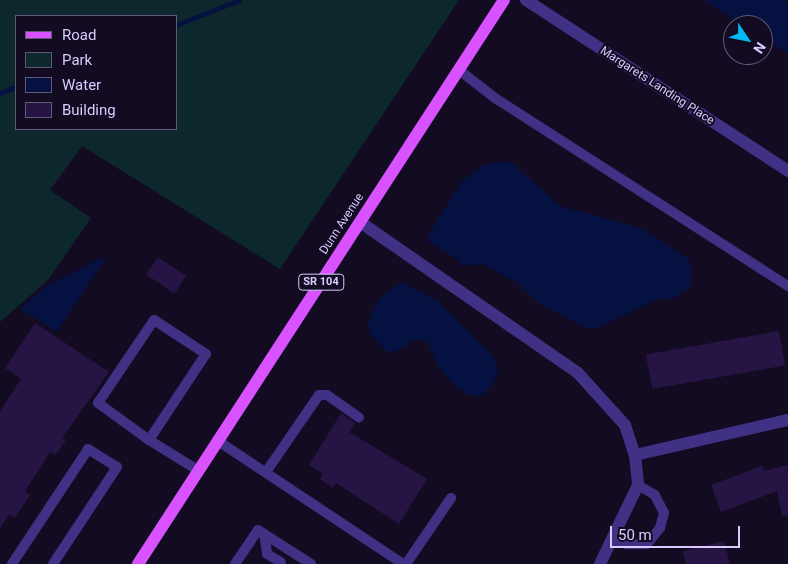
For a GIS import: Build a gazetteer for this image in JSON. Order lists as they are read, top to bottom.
{
  "streets": {
    "main road": ["Dunn Avenue", "SR 104"],
    "street": ["Margarets Landing Place"]
  },
  "legend": [
    "Road",
    "Park",
    "Water",
    "Building"
  ],
  "scale_bar": "50 m",
  "north": "bottom right"
}
